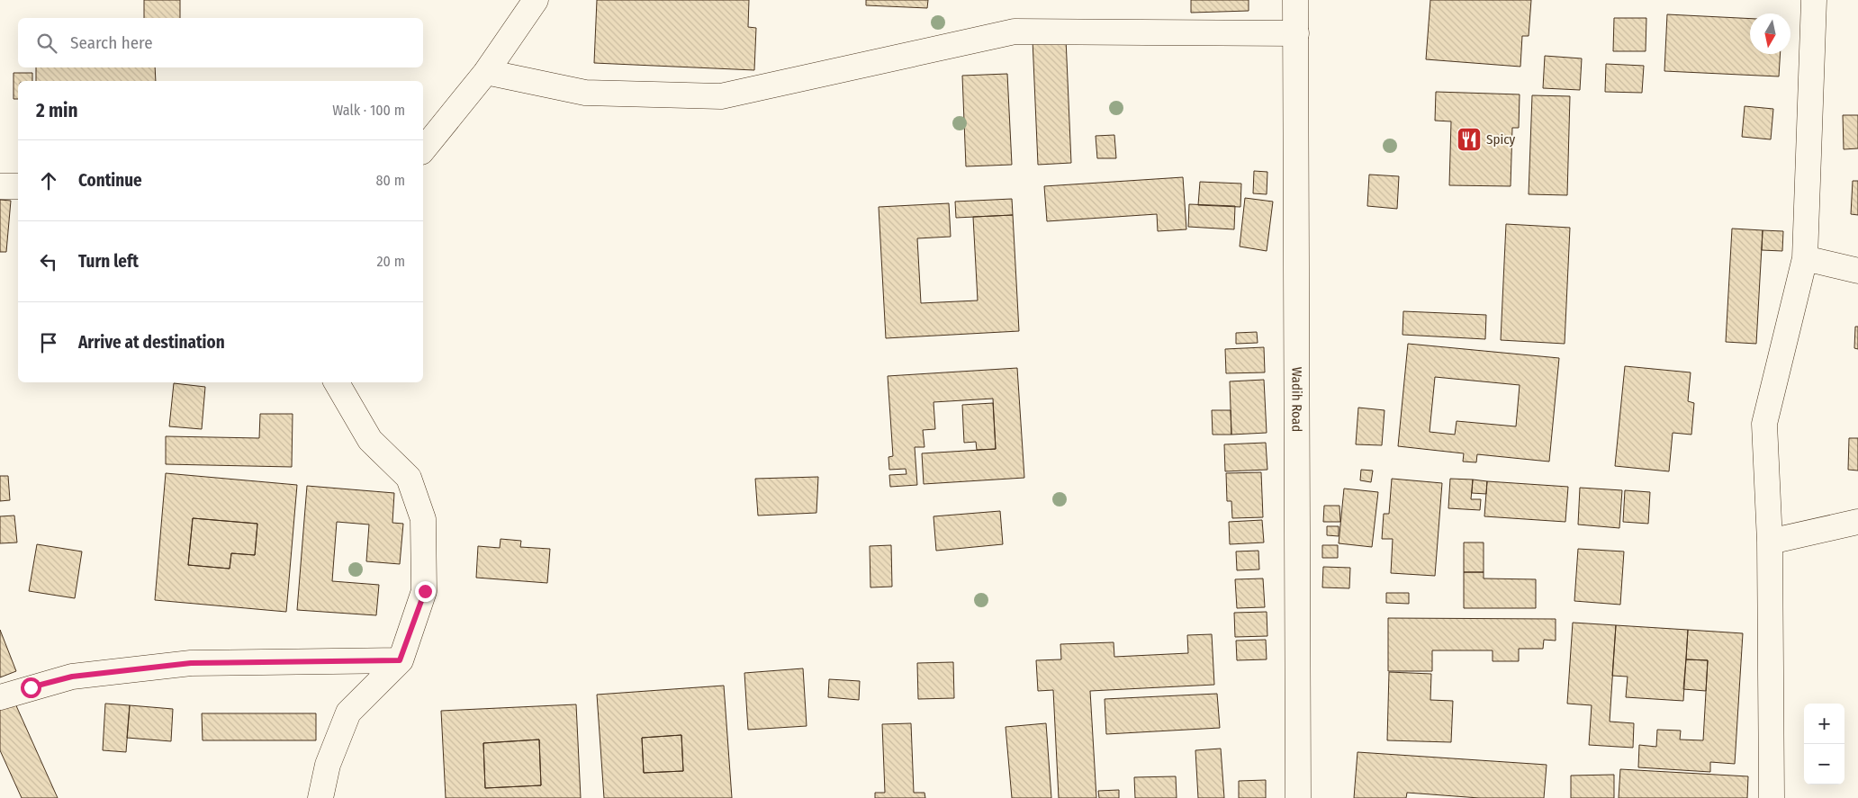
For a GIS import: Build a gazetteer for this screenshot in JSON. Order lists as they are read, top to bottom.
{
  "streets": {
    "street": ["Wadih Road"]
  },
  "places": {
    "restaurant": ["Spicy"]
  },
  "north": "bottom",
  "page": {
    "search": "Search here",
    "heading": ["2 min", "Walk · 100 m"],
    "list": [
      ["Continue", "80 m"],
      ["Turn left", "20 m"],
      "Arrive at destination"
    ],
    "map_buttons": ["+", "−"]
  }
}
